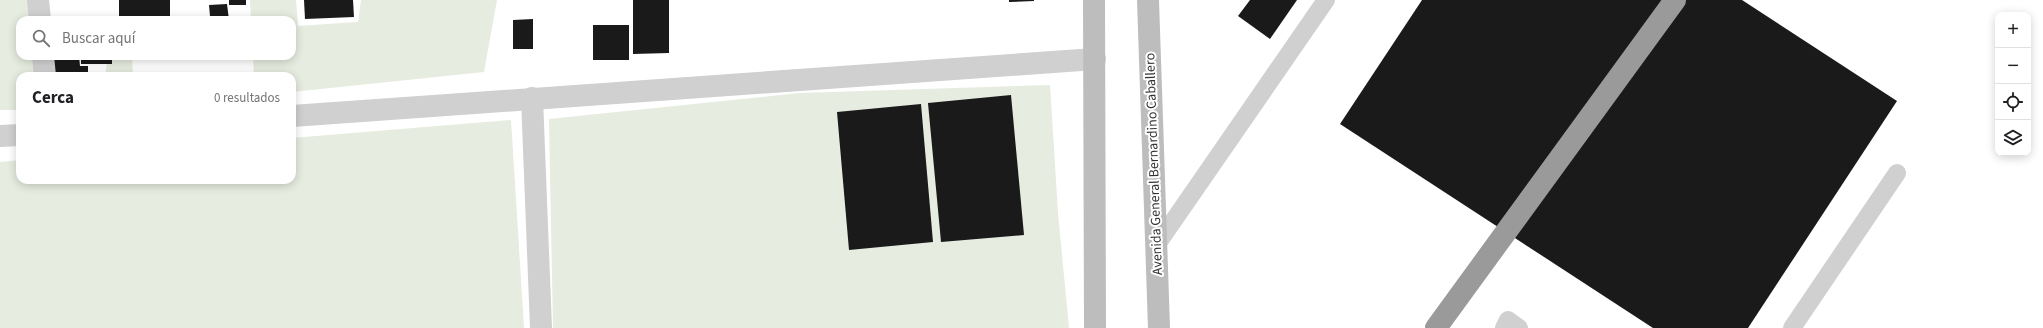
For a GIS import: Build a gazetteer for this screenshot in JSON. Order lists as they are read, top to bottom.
{
  "streets": {
    "main road": ["Avenida General Bernardino Caballero"]
  },
  "page": {
    "map_buttons": ["+", "−"],
    "search": "Buscar aquí",
    "heading": ["Cerca", "0 resultados"]
  }
}
